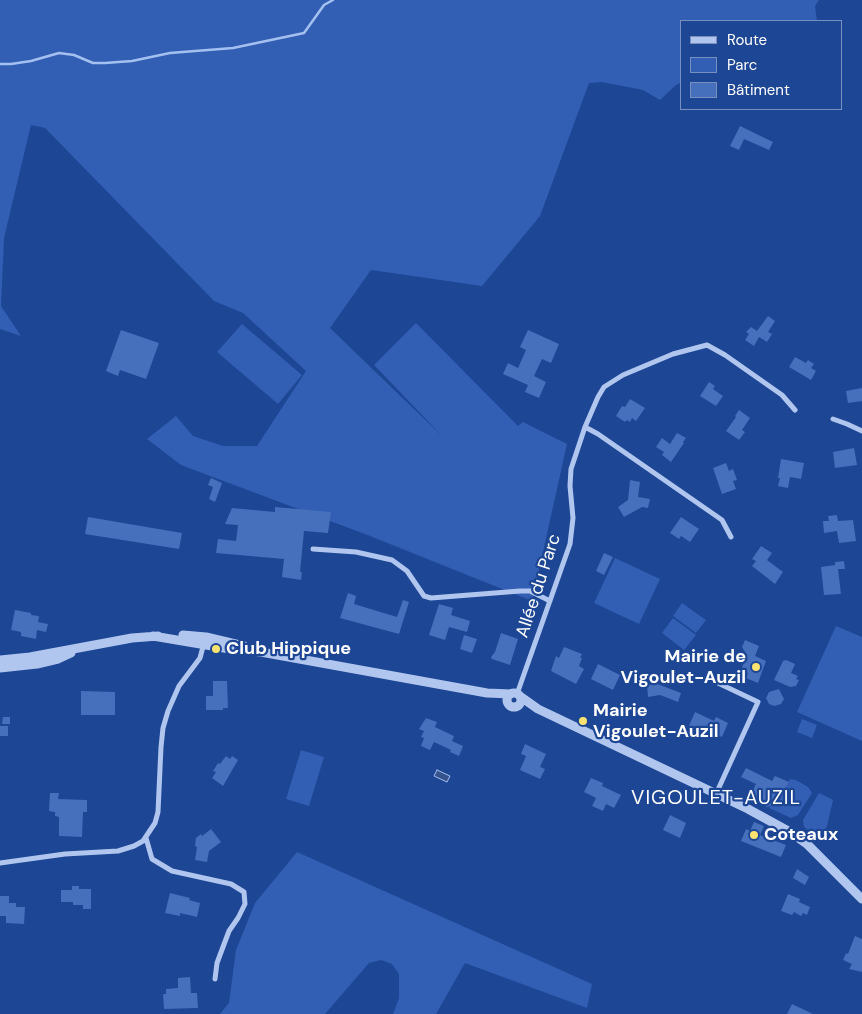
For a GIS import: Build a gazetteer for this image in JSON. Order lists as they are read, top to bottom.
{
  "streets": {
    "street": ["Allée du Parc"]
  },
  "districts": ["VIGOULET-AUZIL"],
  "places": [
    "Club Hippique",
    "Mairie de Vigoulet-Auzil",
    "Mairie Vigoulet-Auzil",
    "Coteaux"
  ],
  "legend": ["Route", "Parc", "Bâtiment"]
}
